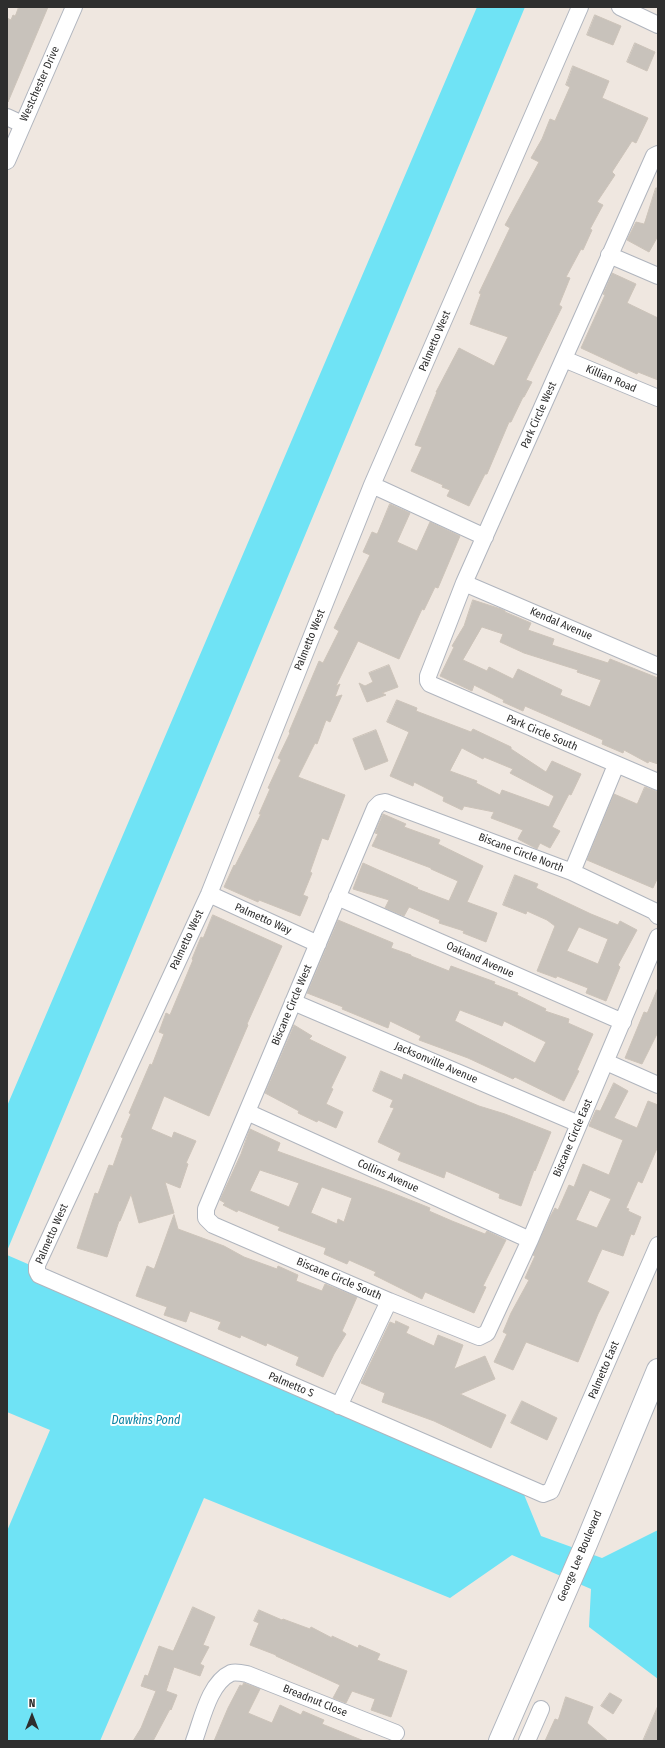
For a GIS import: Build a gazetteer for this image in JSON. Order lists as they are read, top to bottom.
{
  "streets": {
    "main road": ["George Lee Boulevard"],
    "street": [
      "Westchester Drive",
      "Palmetto West",
      "Killian Road",
      "Park Circle West",
      "Kendal Avenue",
      "Park Circle South",
      "Biscane Circle North",
      "Palmetto Way",
      "Oakland Avenue",
      "Biscane Circle West",
      "Jacksonville Avenue",
      "Biscane Circle East",
      "Collins Avenue",
      "Biscane Circle South",
      "Palmetto East",
      "Palmetto S",
      "Breadnut Close"
    ]
  },
  "crossings": [
    ["Palmetto West", "Palmetto Way"],
    ["Palmetto West", "Palmetto S"],
    ["Killian Road", "Park Circle West"],
    ["Park Circle West", "Kendal Avenue"],
    ["Park Circle West", "Park Circle South"],
    ["Biscane Circle North", "Biscane Circle West"],
    ["Palmetto Way", "Biscane Circle West"],
    ["Oakland Avenue", "Biscane Circle West"],
    ["Oakland Avenue", "Biscane Circle East"],
    ["Biscane Circle West", "Jacksonville Avenue"],
    ["Biscane Circle West", "Collins Avenue"],
    ["Biscane Circle West", "Biscane Circle South"],
    ["Jacksonville Avenue", "Biscane Circle East"],
    ["Biscane Circle East", "Collins Avenue"],
    ["Biscane Circle East", "Biscane Circle South"],
    ["Palmetto East", "Palmetto S"]
  ],
  "water": ["Dawkins Pond"],
  "north": "top"
}
